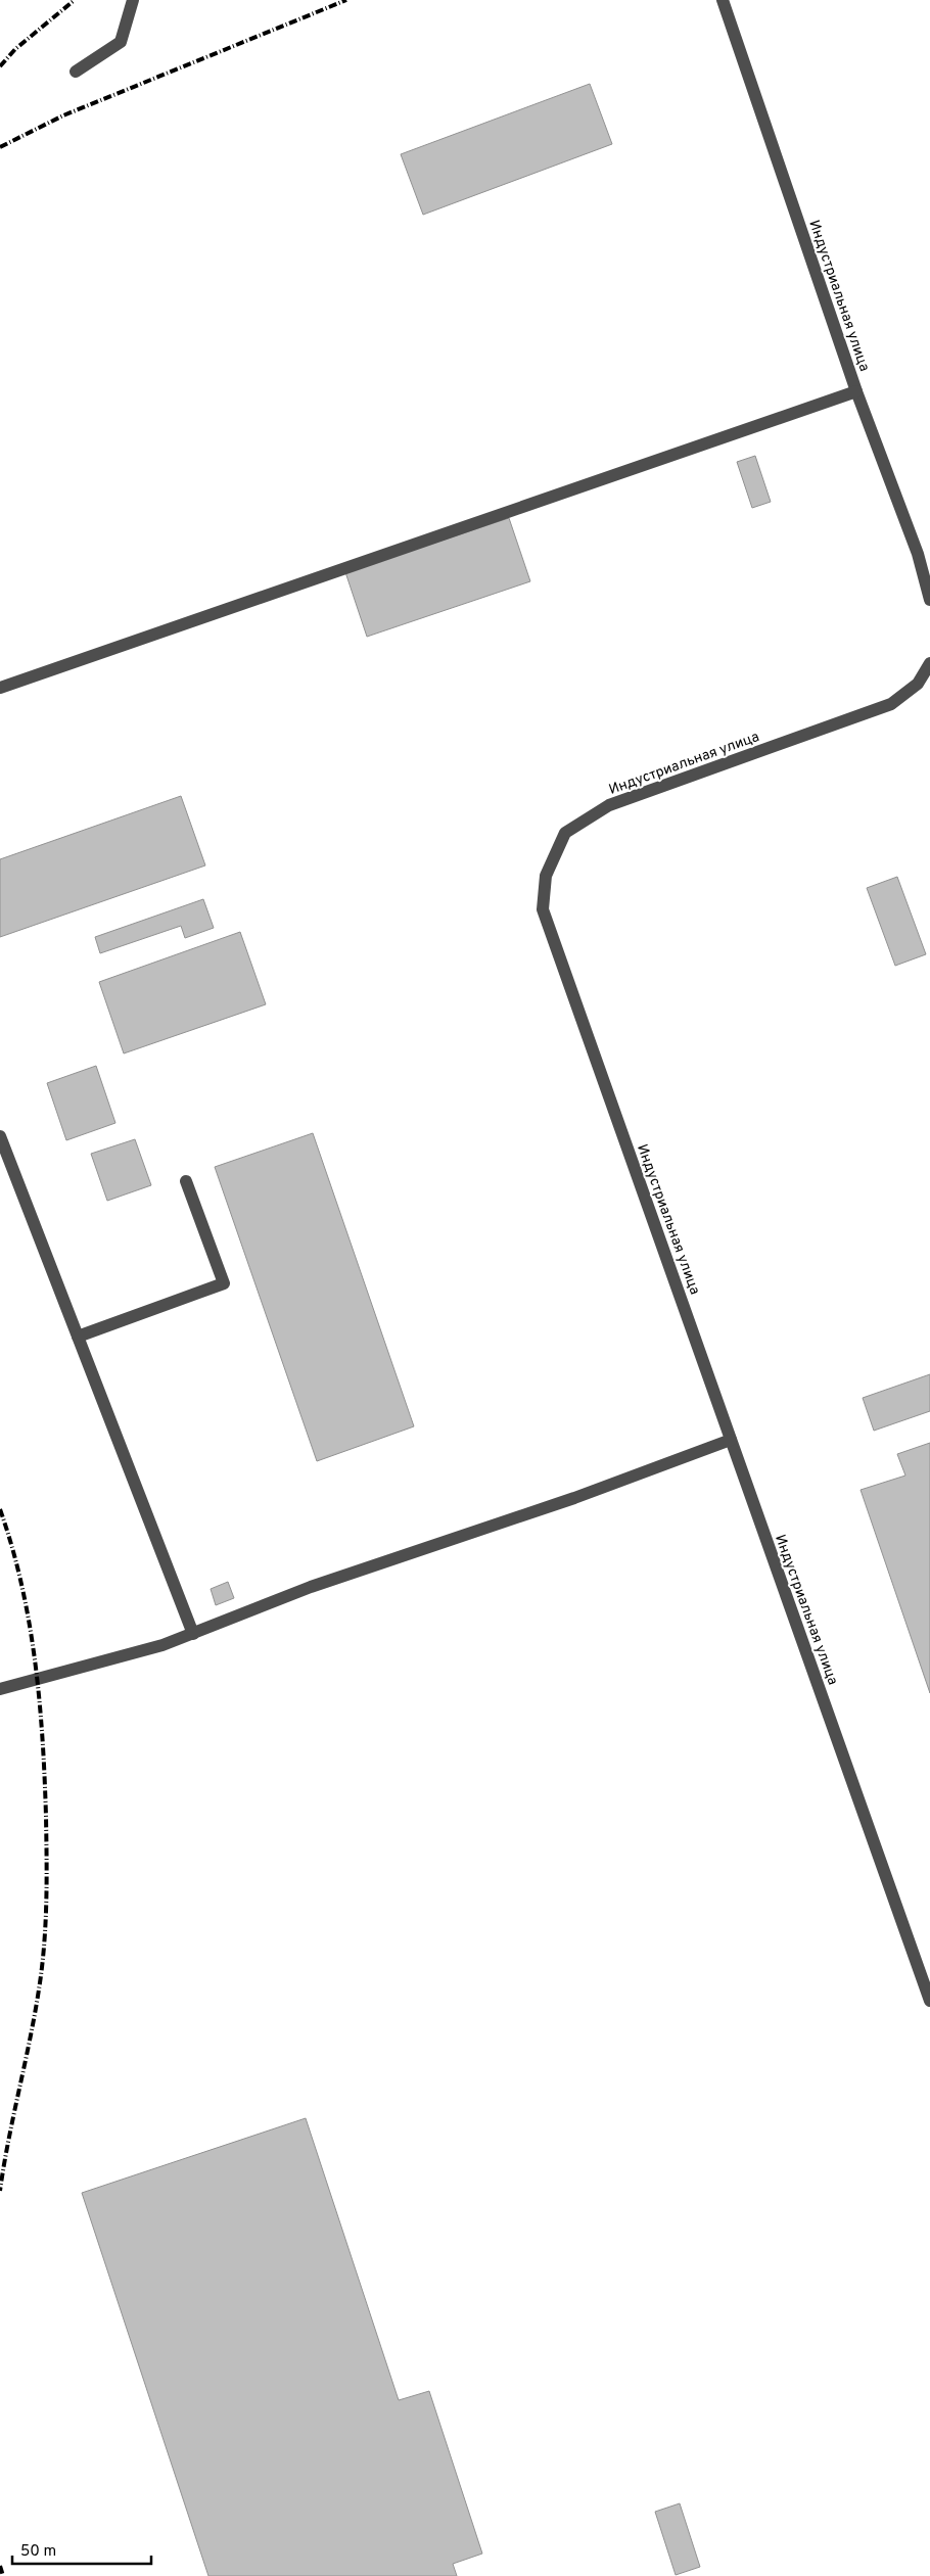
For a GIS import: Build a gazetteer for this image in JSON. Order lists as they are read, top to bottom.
{
  "streets": {
    "street": ["Индустриальная улица"]
  },
  "scale_bar": "50 m"
}
